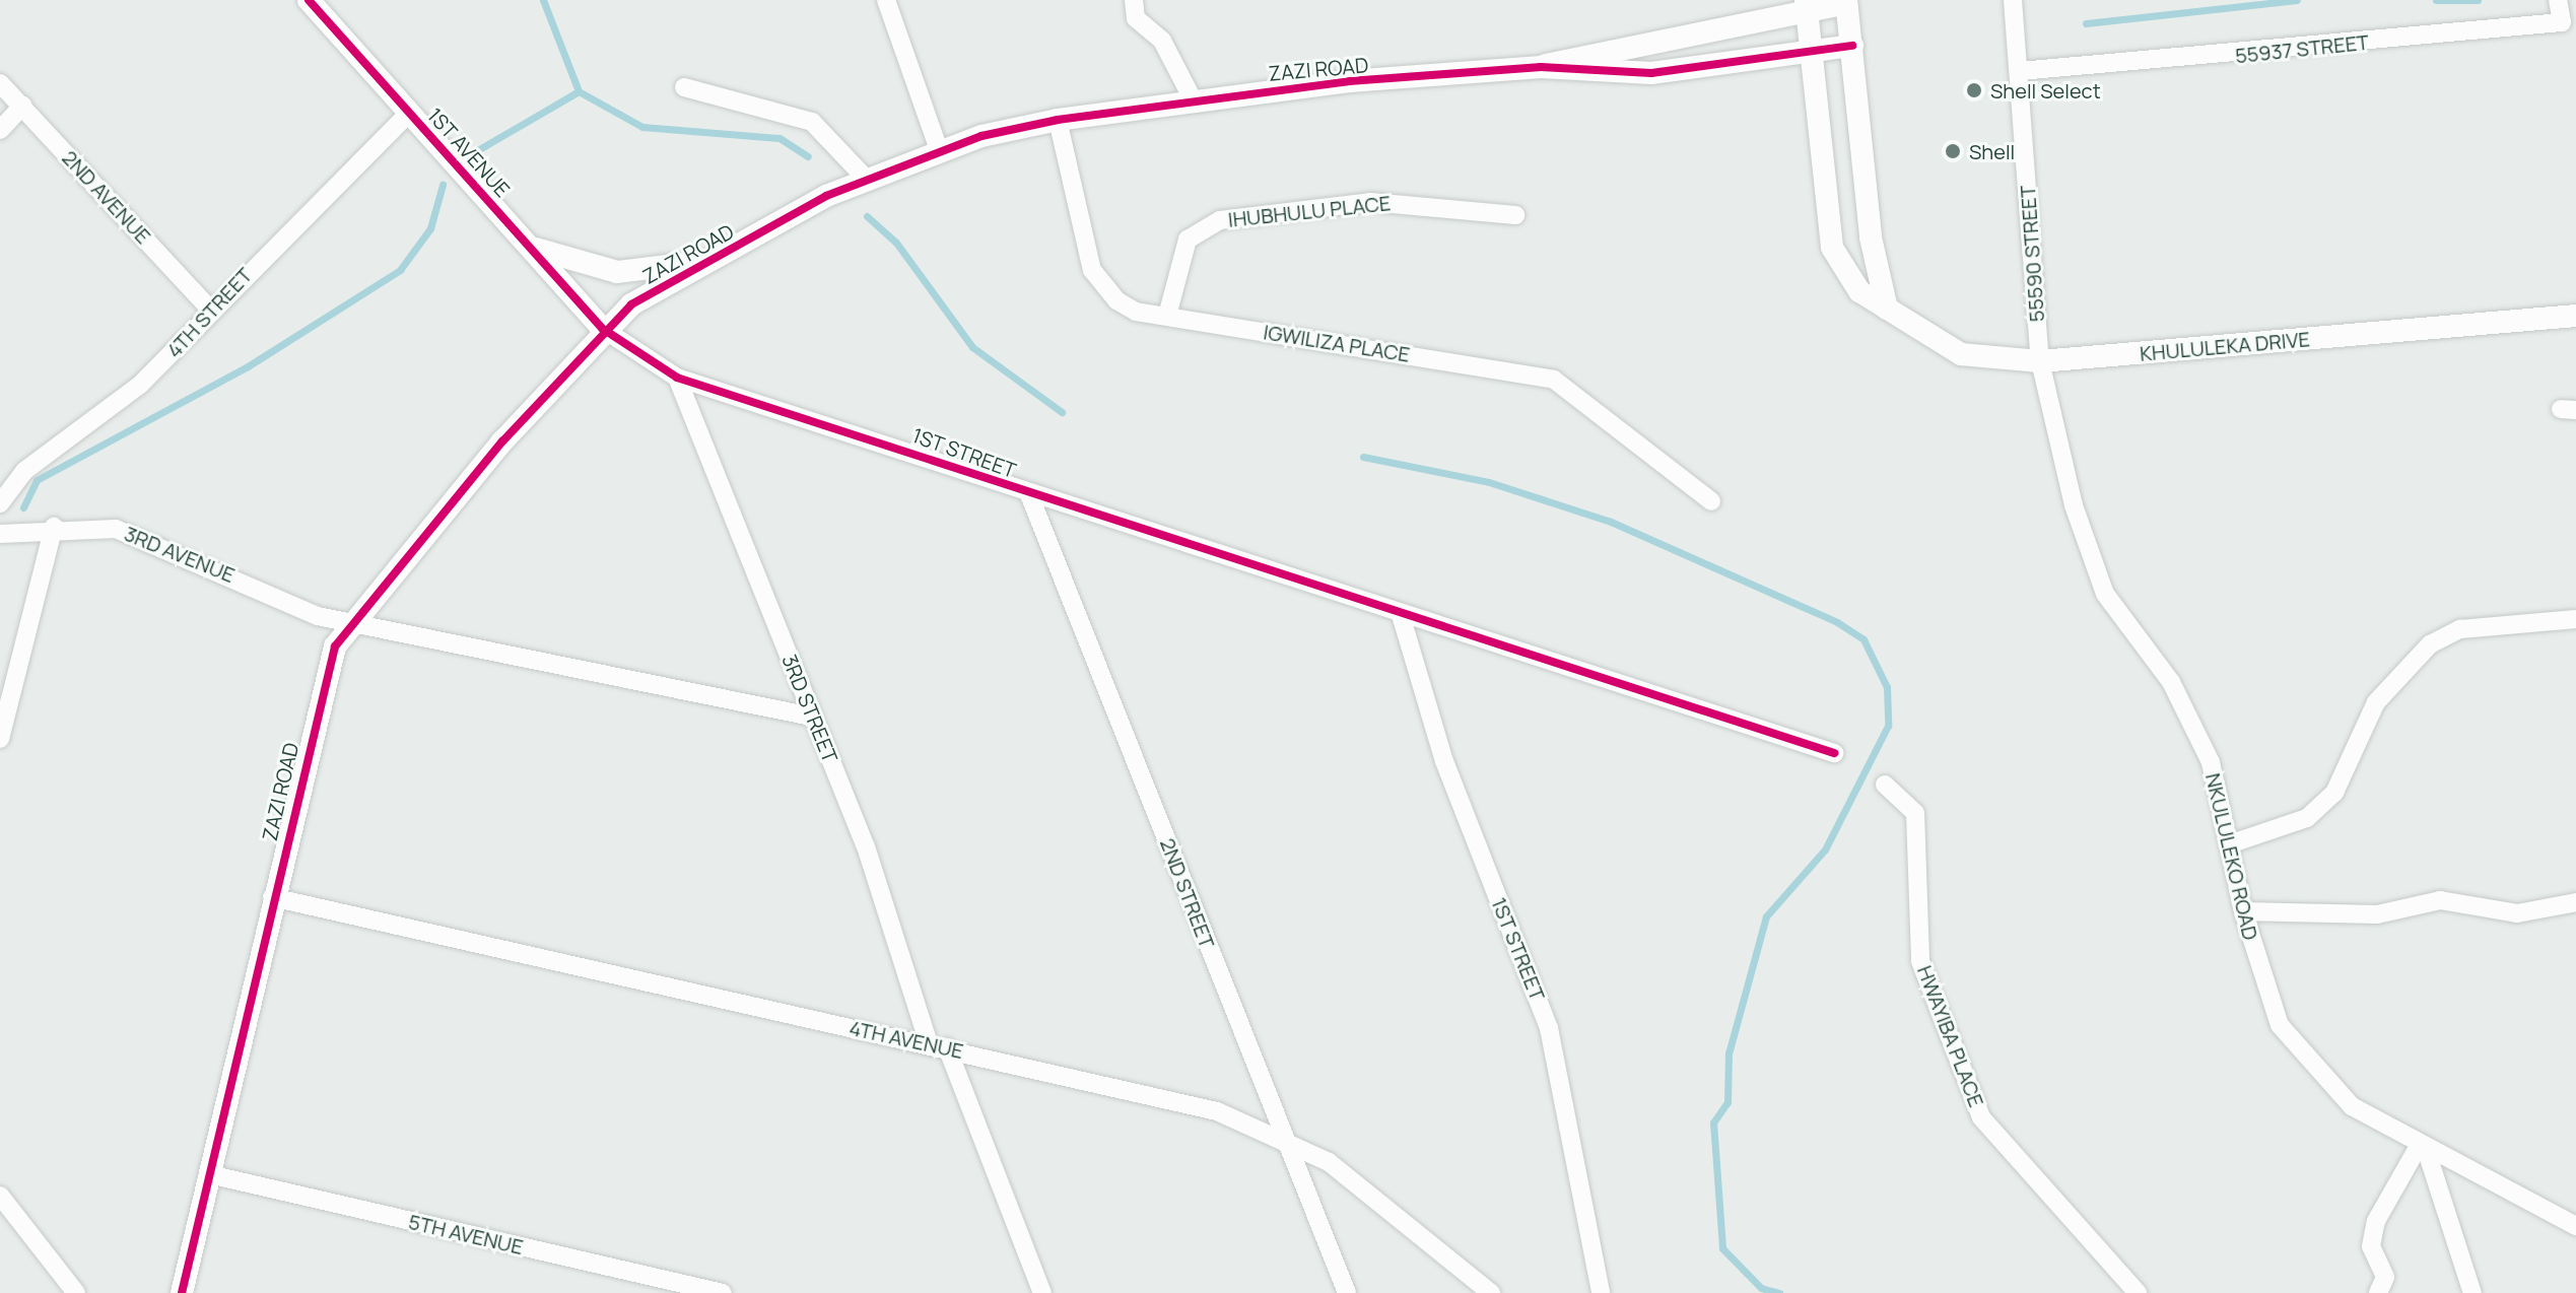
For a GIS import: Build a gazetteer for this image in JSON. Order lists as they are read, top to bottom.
{
  "streets": {
    "street": [
      "55937 STREET",
      "ZAZI ROAD",
      "1ST AVENUE",
      "2ND AVENUE",
      "IHUBHULU PLACE",
      "55590 STREET",
      "4TH STREET",
      "IGWILIZA PLACE",
      "KHULULEKA DRIVE",
      "1ST STREET",
      "3RD AVENUE",
      "3RD STREET",
      "NKULULEKO ROAD",
      "2ND STREET",
      "HWAYIBA PLACE",
      "4TH AVENUE",
      "5TH AVENUE"
    ]
  },
  "crossings": [
    ["55937 STREET", "55590 STREET"],
    ["ZAZI ROAD", "1ST AVENUE"],
    ["ZAZI ROAD", "IGWILIZA PLACE"],
    ["ZAZI ROAD", "KHULULEKA DRIVE"],
    ["ZAZI ROAD", "1ST STREET"],
    ["ZAZI ROAD", "3RD AVENUE"],
    ["ZAZI ROAD", "4TH AVENUE"],
    ["ZAZI ROAD", "5TH AVENUE"],
    ["1ST AVENUE", "4TH STREET"],
    ["1ST AVENUE", "1ST STREET"],
    ["2ND AVENUE", "4TH STREET"],
    ["IHUBHULU PLACE", "IGWILIZA PLACE"],
    ["55590 STREET", "KHULULEKA DRIVE"],
    ["55590 STREET", "NKULULEKO ROAD"],
    ["KHULULEKA DRIVE", "NKULULEKO ROAD"],
    ["1ST STREET", "3RD STREET"],
    ["1ST STREET", "2ND STREET"],
    ["3RD AVENUE", "3RD STREET"],
    ["3RD STREET", "4TH AVENUE"],
    ["2ND STREET", "4TH AVENUE"]
  ],
  "places": ["Shell Select", "Shell"]
}
